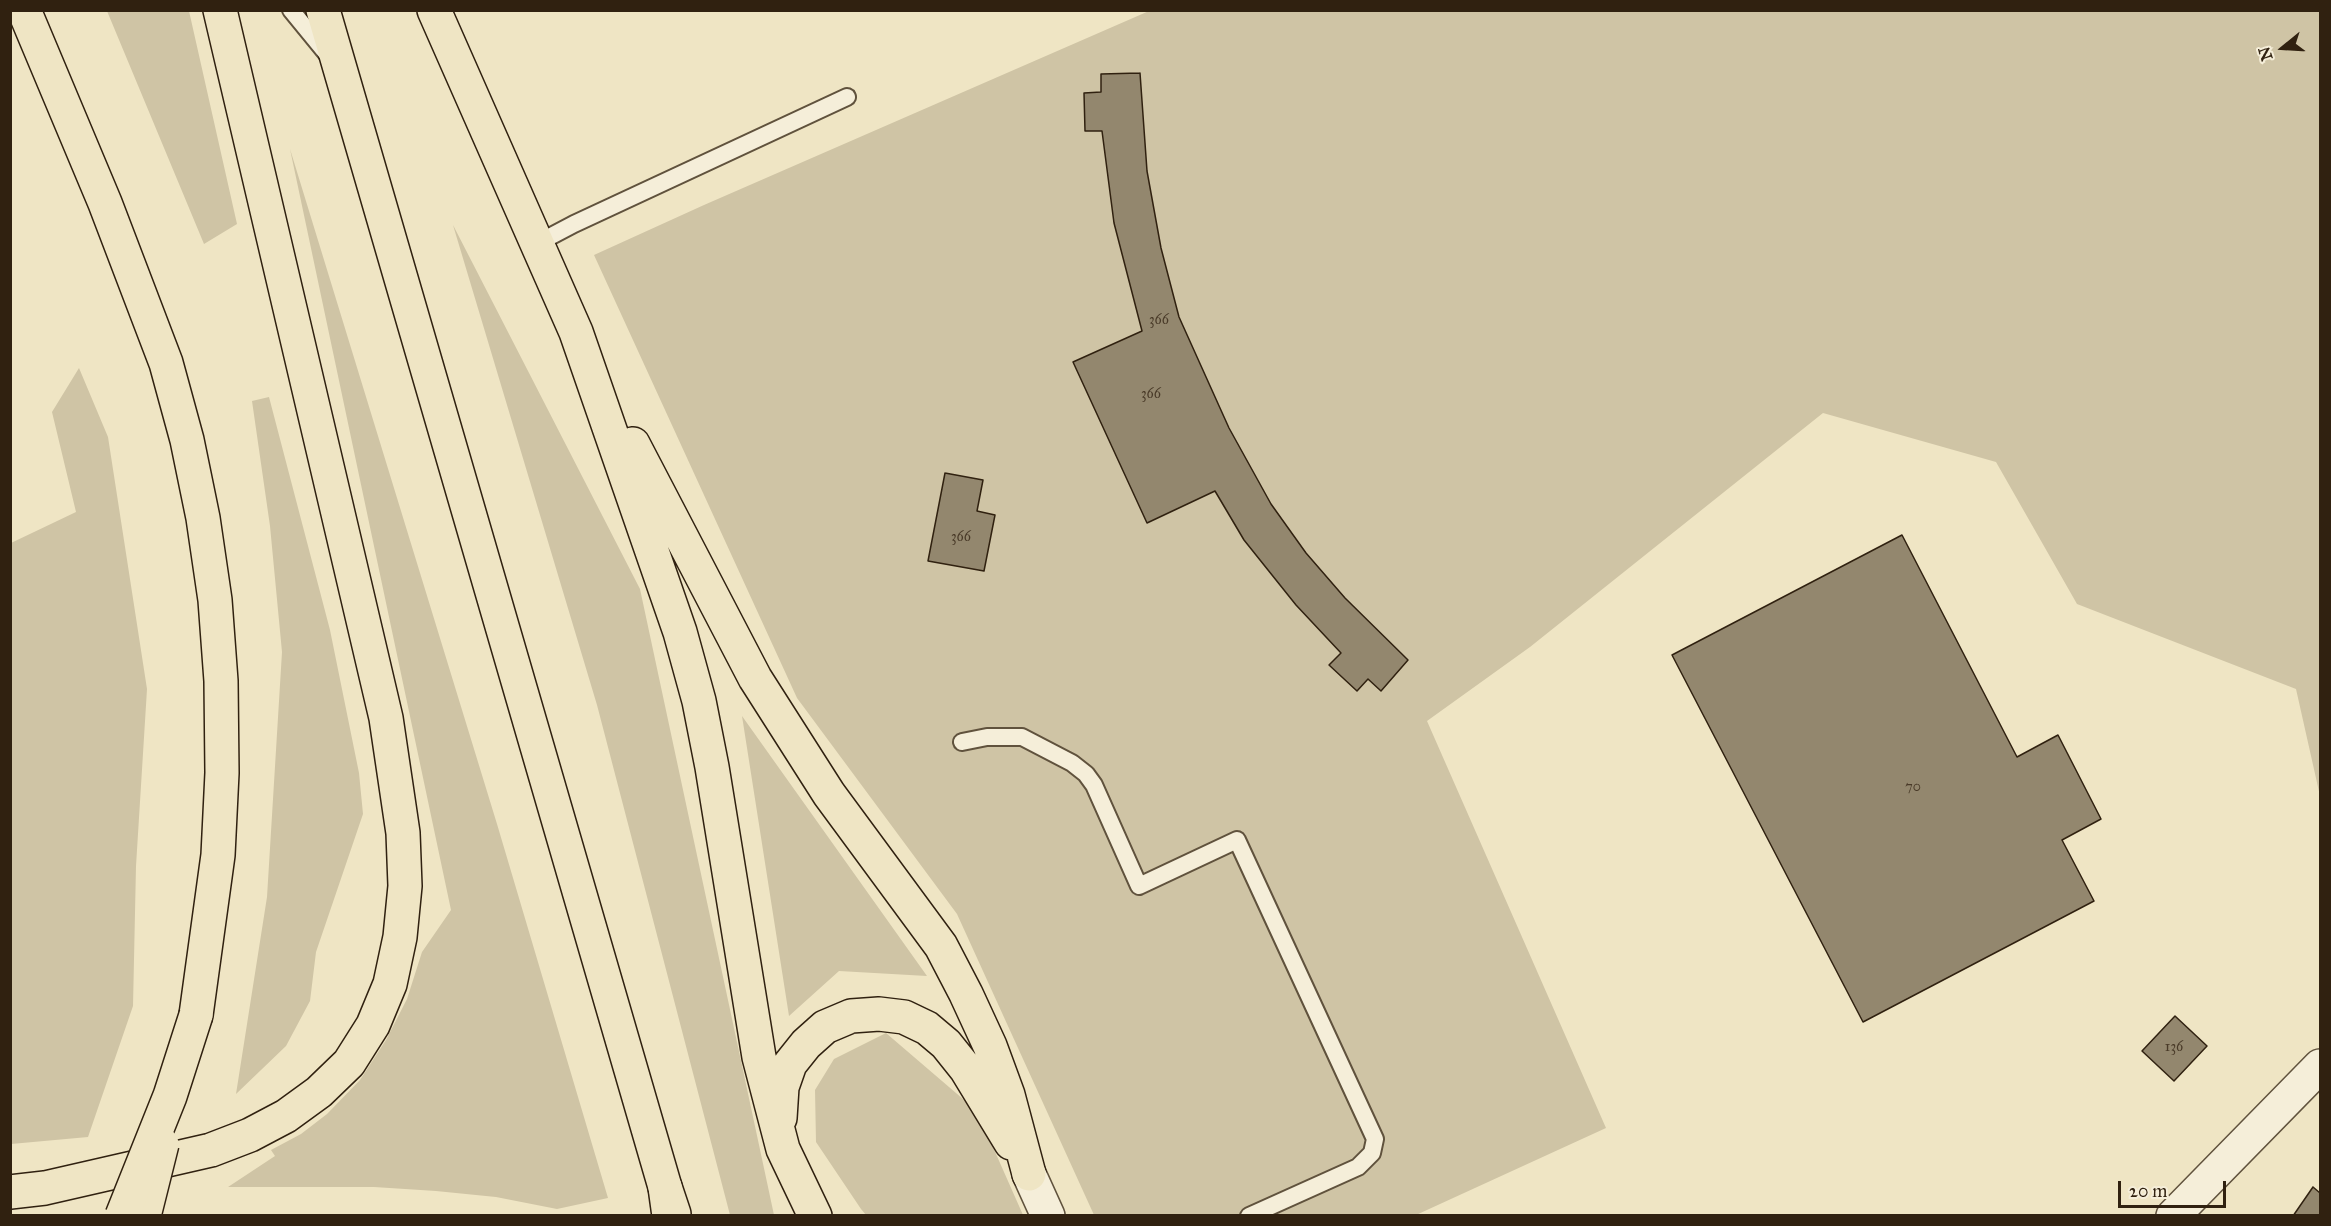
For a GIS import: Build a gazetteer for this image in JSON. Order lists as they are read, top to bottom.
{
  "house_numbers": [
    "366",
    "366",
    "366",
    "70",
    "136"
  ],
  "scale_bar": "20 m",
  "north": "left"
}
